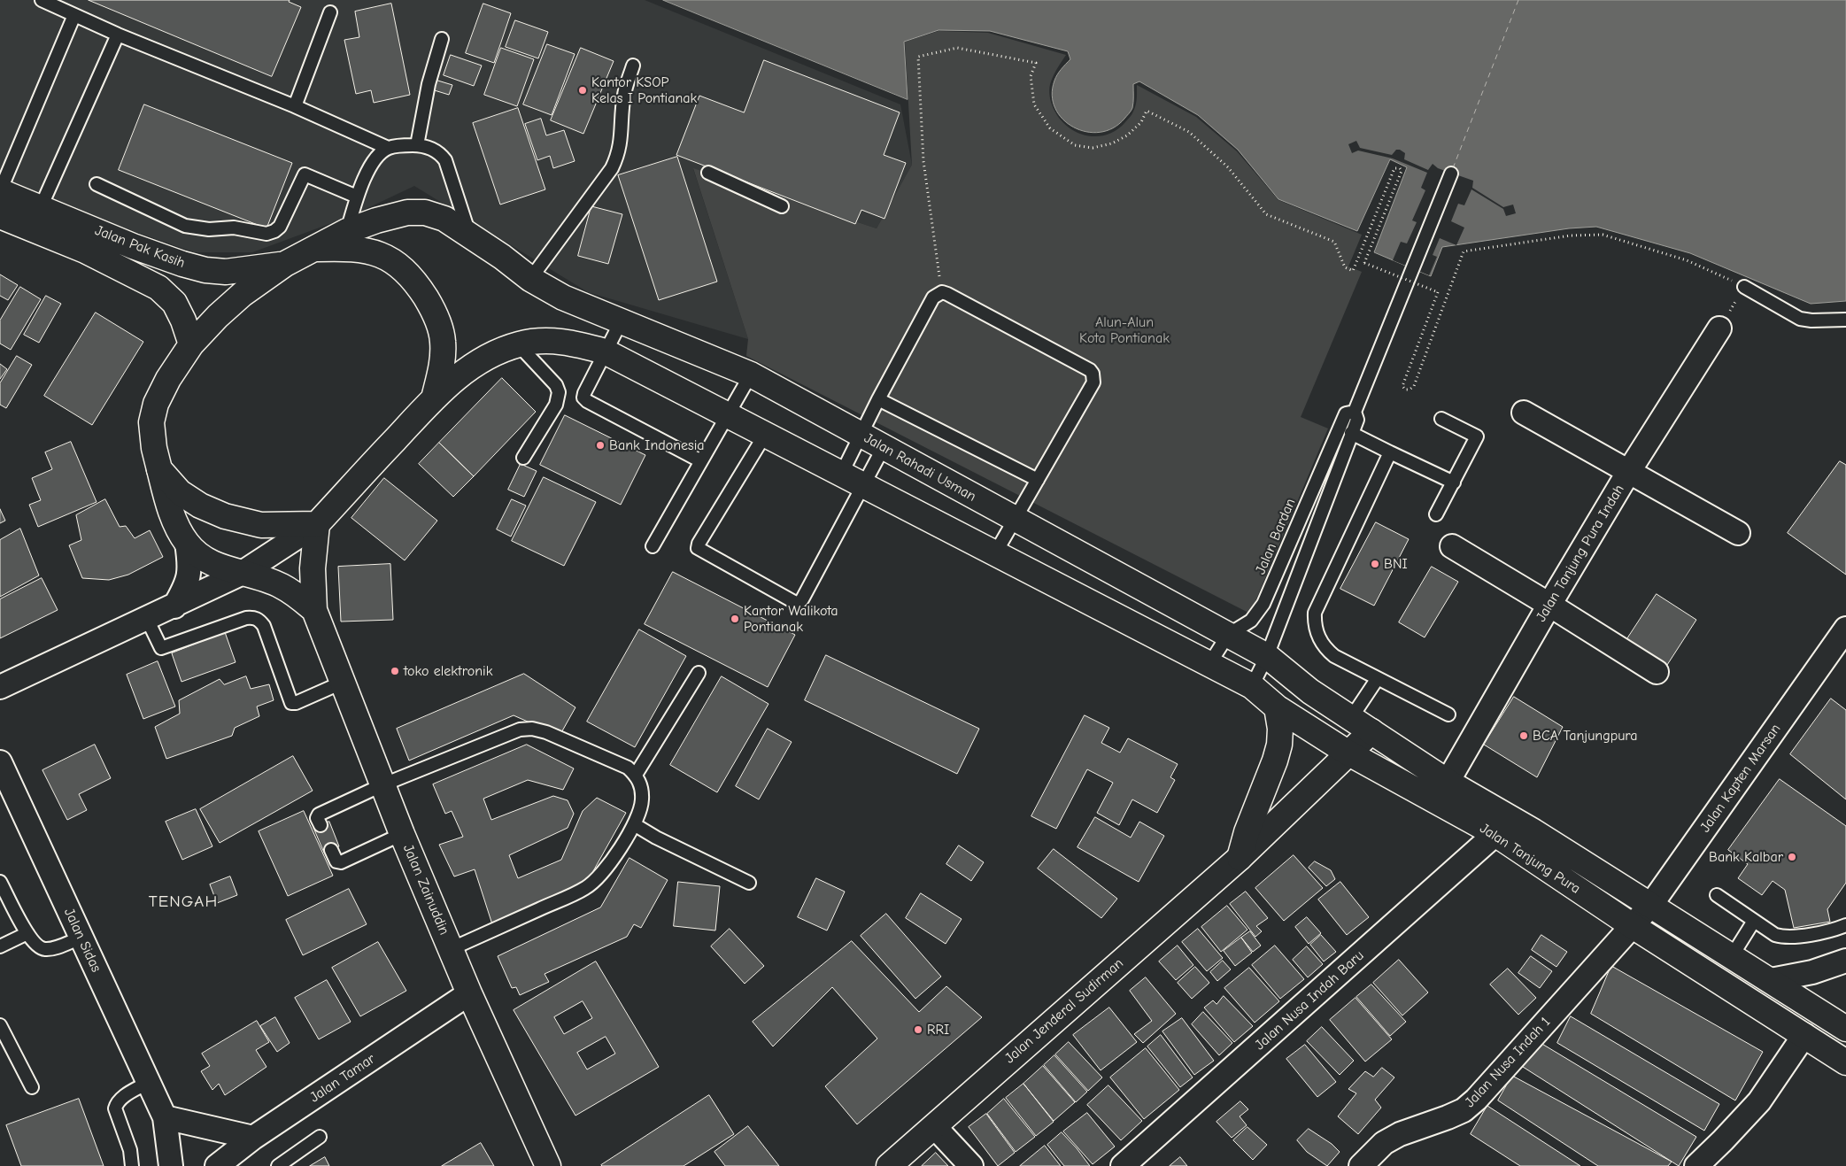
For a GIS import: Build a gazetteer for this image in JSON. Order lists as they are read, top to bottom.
{
  "streets": {
    "main road": [
      "Jalan Pak Kasih",
      "Jalan Rahadi Usman",
      "Jalan Tanjung Pura",
      "Jalan Zainuddin",
      "Jalan Jenderal Sudirman"
    ],
    "street": [
      "Jalan Tanjung Pura Indah",
      "Jalan Kapten Marsan",
      "Jalan Sidas",
      "Jalan Nusa Indah Baru",
      "Jalan Nusa Indah 1",
      "Jalan Tamar"
    ],
    "lane": ["Jalan Bardan"]
  },
  "crossings": [
    ["Jalan Pak Kasih", "Jalan Rahadi Usman"],
    ["Jalan Pak Kasih", "Jalan Zainuddin"],
    ["Jalan Rahadi Usman", "Jalan Bardan"],
    ["Jalan Rahadi Usman", "Jalan Tanjung Pura"],
    ["Jalan Rahadi Usman", "Jalan Zainuddin"],
    ["Jalan Bardan", "Jalan Tanjung Pura"],
    ["Jalan Tanjung Pura Indah", "Jalan Tanjung Pura"],
    ["Jalan Kapten Marsan", "Jalan Tanjung Pura"],
    ["Jalan Kapten Marsan", "Jalan Nusa Indah 1"],
    ["Jalan Tanjung Pura", "Jalan Nusa Indah Baru"],
    ["Jalan Tanjung Pura", "Jalan Jenderal Sudirman"],
    ["Jalan Tanjung Pura", "Jalan Nusa Indah 1"],
    ["Jalan Zainuddin", "Jalan Tamar"]
  ],
  "districts": ["TENGAH"],
  "parks": ["Alun-Alun Kota Pontianak"],
  "places": [
    "Kantor KSOP Kelas I Pontianak",
    "Bank Indonesia",
    "BNI",
    "Kantor Walikota Pontianak",
    "toko elektronik",
    "BCA Tanjungpura",
    "Bank Kalbar",
    "RRI"
  ]
}
